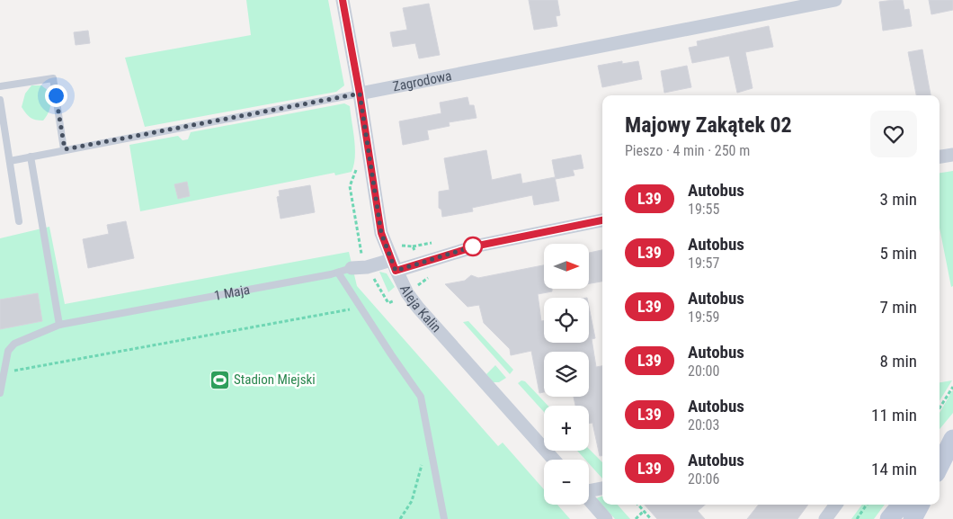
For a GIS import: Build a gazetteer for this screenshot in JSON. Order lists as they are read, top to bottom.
{
  "streets": {
    "street": ["Zagrodowa", "1 Maja", "Aleja Kalin"]
  },
  "crossings": [
    ["Zagrodowa", "Aleja Kalin"],
    ["1 Maja", "Aleja Kalin"]
  ],
  "places": {
    "sports": ["Stadion Miejski"]
  },
  "lines": ["bus line L39"],
  "north": "right",
  "page": {
    "heading": ["Majowy Zakątek 02", "Pieszo · 4 min · 250 m"],
    "list": [
      {
        "mark": "L39",
        "name": "Autobus",
        "note": "19:55",
        "value": "3 min"
      },
      {
        "mark": "L39",
        "name": "Autobus",
        "note": "19:57",
        "value": "5 min"
      },
      {
        "mark": "L39",
        "name": "Autobus",
        "note": "19:59",
        "value": "7 min"
      },
      {
        "mark": "L39",
        "name": "Autobus",
        "note": "20:00",
        "value": "8 min"
      },
      {
        "mark": "L39",
        "name": "Autobus",
        "note": "20:03",
        "value": "11 min"
      },
      {
        "mark": "L39",
        "name": "Autobus",
        "note": "20:06",
        "value": "14 min"
      }
    ],
    "map_buttons": ["+", "−"]
  }
}
